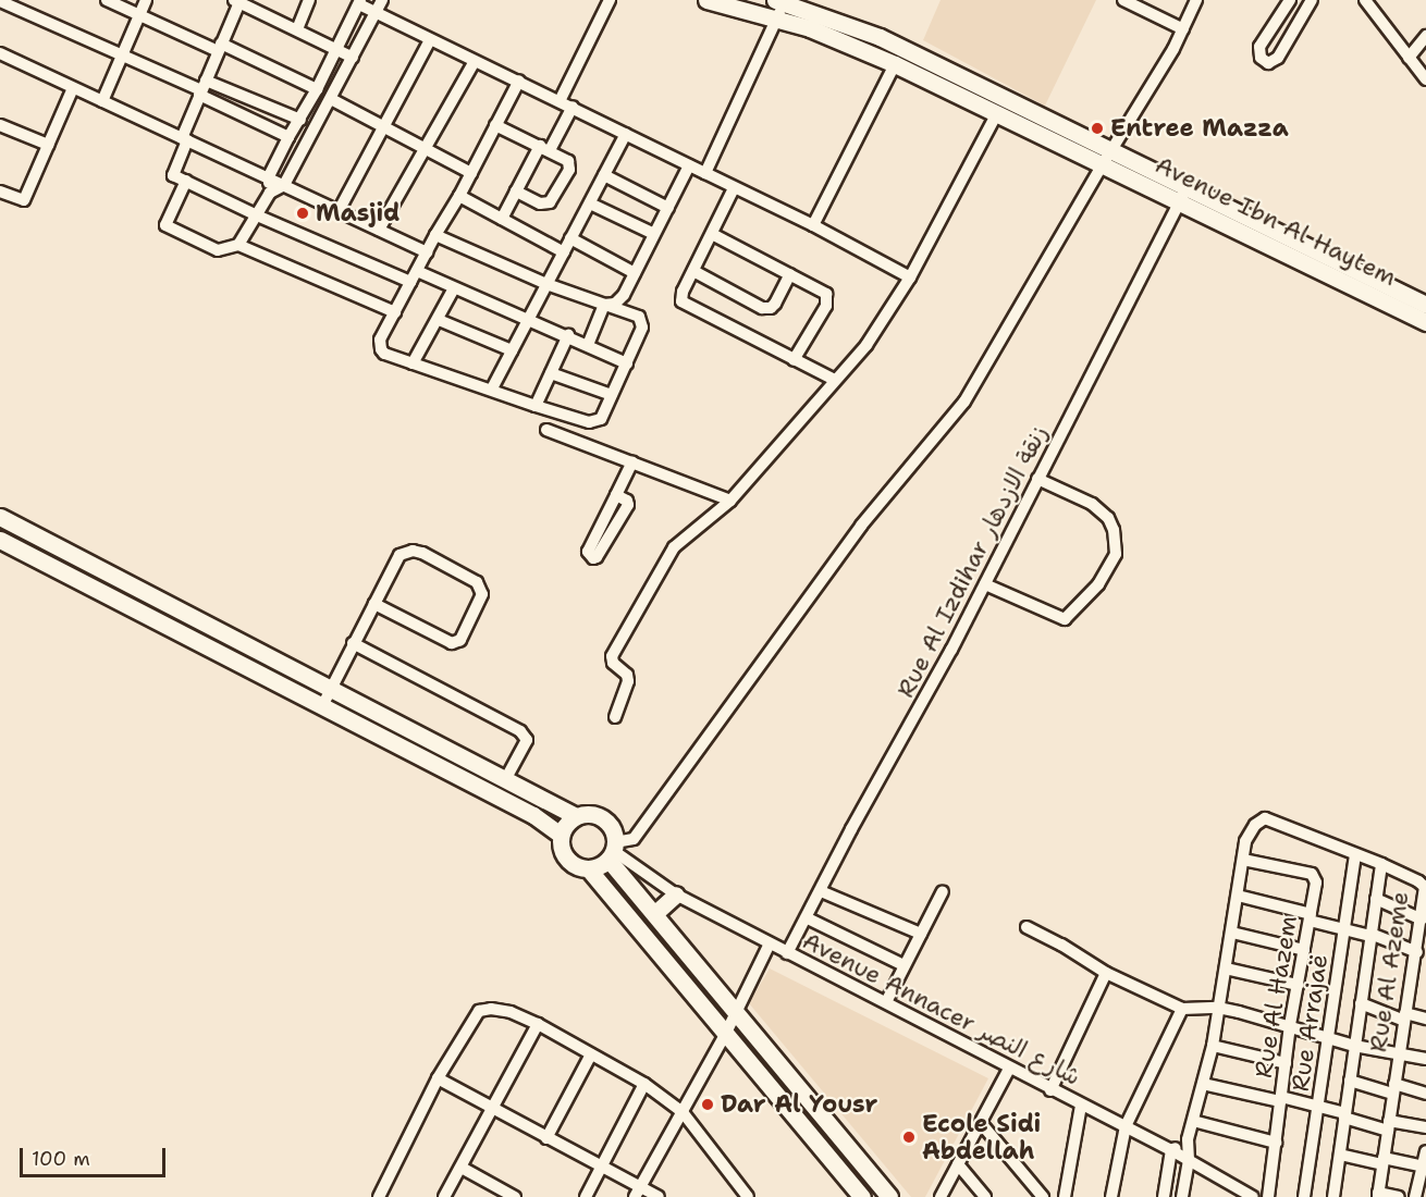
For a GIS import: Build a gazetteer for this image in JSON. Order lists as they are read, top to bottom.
{
  "streets": {
    "street": [
      "Avenue Ibn Al Haytem",
      "Rue Al Izdihar زنقة الازدهار",
      "Rue Al Azeme",
      "Rue Al Hazem",
      "Avenue Annacer شارع النصر",
      "Rue Arrajaë"
    ]
  },
  "crossings": [
    ["Avenue Ibn Al Haytem", "Rue Al Izdihar زنقة الازدهار"],
    ["Rue Al Izdihar زنقة الازدهار", "Avenue Annacer شارع النصر"],
    ["Rue Al Azeme", "Rue Al Hazem"],
    ["Rue Al Azeme", "Rue Arrajaë"]
  ],
  "places": [
    "Entree Mazza",
    "Masjid",
    "Dar Al Yousr",
    "Ecole Sidi Abdellah"
  ],
  "scale_bar": "100 m"
}
